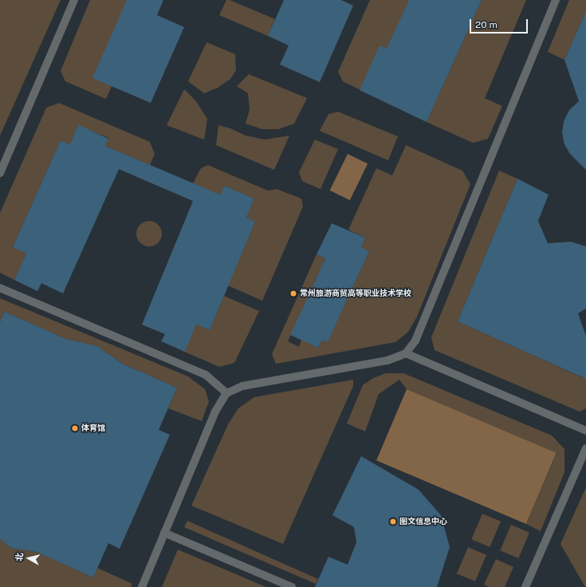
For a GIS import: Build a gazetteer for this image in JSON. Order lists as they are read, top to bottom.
{
  "places": ["常州旅游商贸高等职业技术学校", "体育馆", "图文信息中心"],
  "scale_bar": "20 m",
  "north": "left"
}
